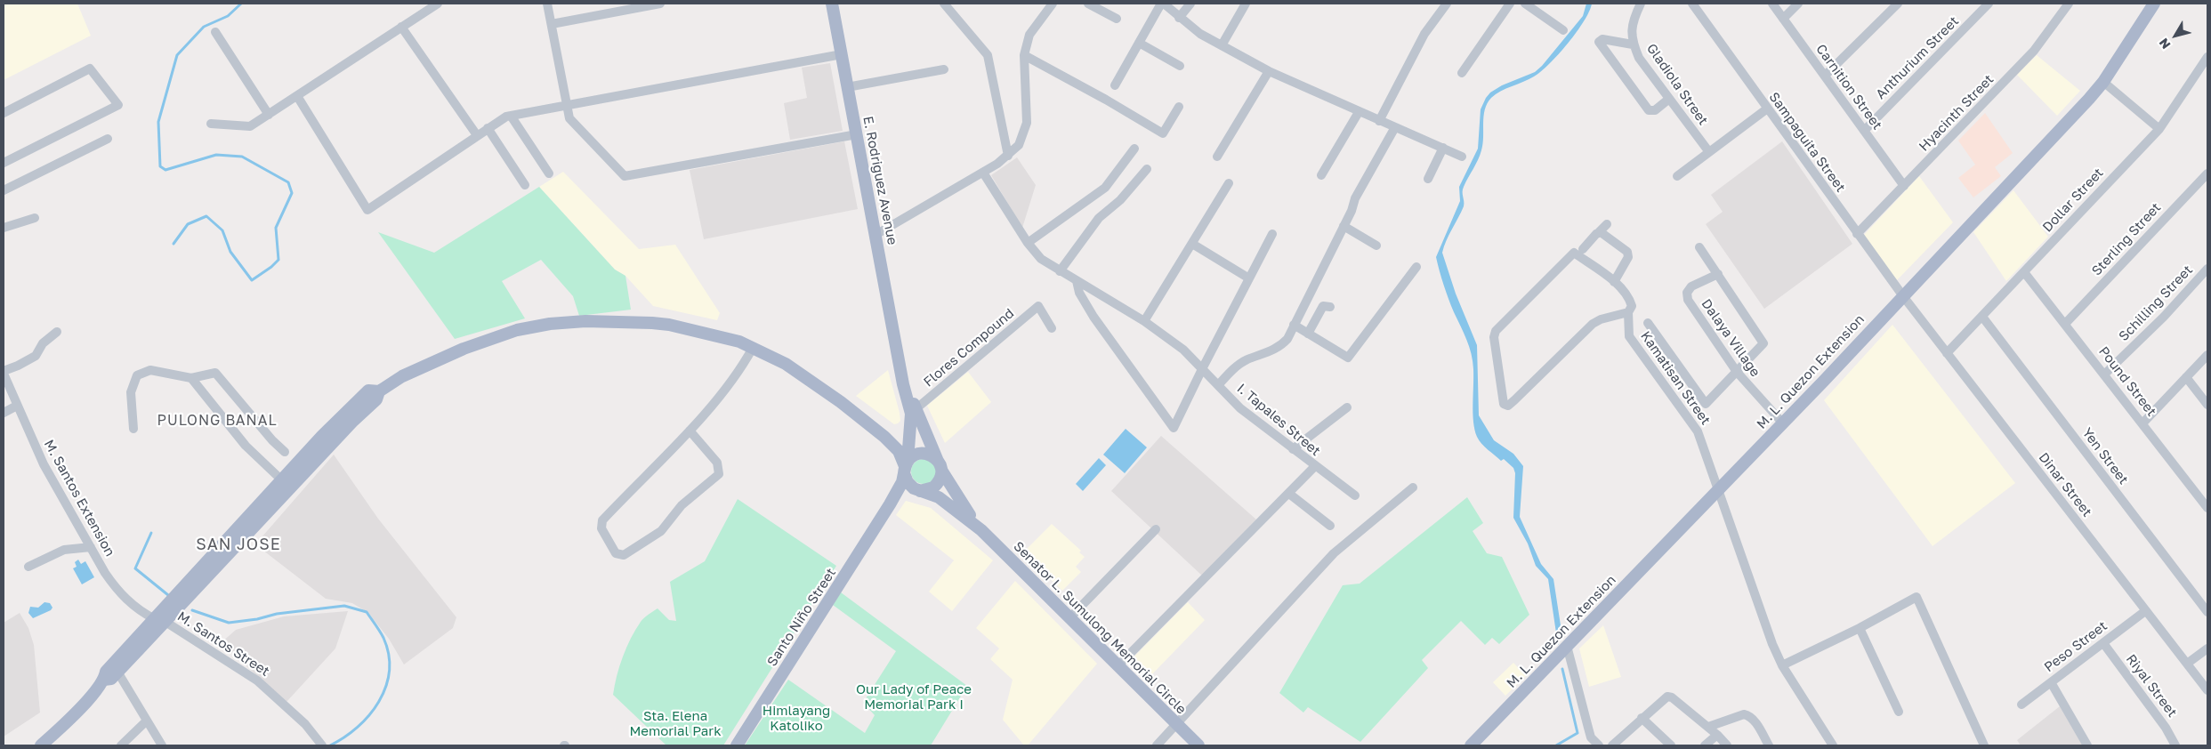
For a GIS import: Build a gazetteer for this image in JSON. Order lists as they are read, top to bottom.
{
  "streets": {
    "main road": [
      "E. Rodriguez Avenue",
      "M. L. Quezon Extension",
      "Santo Niño Street",
      "Senator L. Sumulong Memorial Circle"
    ],
    "street": [
      "Anthurium Street",
      "Gladiola Street",
      "Carnition Street",
      "Hyacinth Street",
      "Sampaguita Street",
      "Dollar Street",
      "Sterling Street",
      "Schilling Street",
      "Dalaya Village",
      "Flores Compound",
      "Kamatisan Street",
      "Pound Street",
      "I. Tapales Street",
      "Yen Street",
      "Dinar Street",
      "M. Santos Extension",
      "M. Santos Street",
      "Peso Street",
      "Riyal Street"
    ]
  },
  "crossings": [
    ["Anthurium Street", "Carnition Street"],
    ["Carnition Street", "Hyacinth Street"],
    ["Hyacinth Street", "Sampaguita Street"],
    ["Sampaguita Street", "M. L. Quezon Extension"],
    ["Sampaguita Street", "Dinar Street"],
    ["E. Rodriguez Avenue", "Flores Compound"],
    ["E. Rodriguez Avenue", "Santo Niño Street"],
    ["E. Rodriguez Avenue", "Senator L. Sumulong Memorial Circle"],
    ["Dollar Street", "Pound Street"],
    ["Dollar Street", "Yen Street"],
    ["Dollar Street", "Dinar Street"],
    ["Sterling Street", "Pound Street"],
    ["Schilling Street", "Pound Street"],
    ["Dalaya Village", "M. L. Quezon Extension"],
    ["M. L. Quezon Extension", "Kamatisan Street"],
    ["M. L. Quezon Extension", "Dinar Street"],
    ["I. Tapales Street", "Senator L. Sumulong Memorial Circle"],
    ["Dinar Street", "Peso Street"],
    ["M. Santos Extension", "M. Santos Street"],
    ["Santo Niño Street", "Senator L. Sumulong Memorial Circle"],
    ["Peso Street", "Riyal Street"]
  ],
  "districts": ["PULONG BANAL", "SAN JOSE"],
  "parks": ["Our Lady of Peace Memorial Park I", "Himlayang Katoliko", "Sta. Elena Memorial Park"],
  "north": "bottom left"
}
